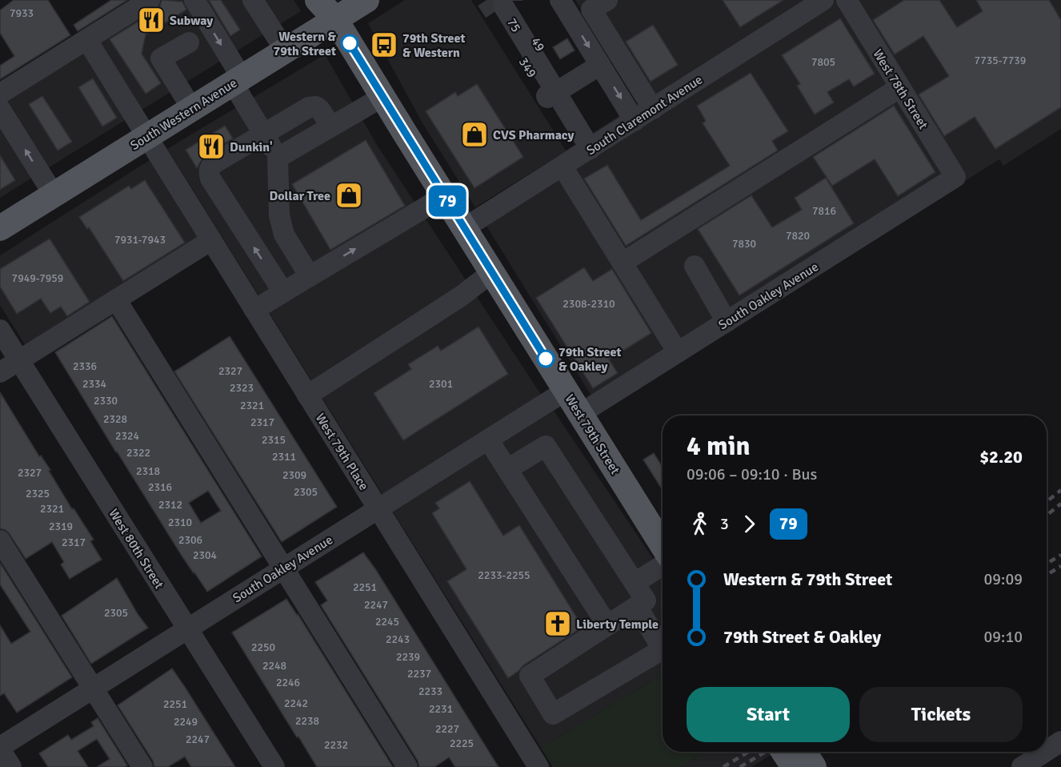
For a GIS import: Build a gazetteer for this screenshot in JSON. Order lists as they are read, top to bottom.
{
  "streets": {
    "main road": ["South Western Avenue", "West 79th Street"],
    "street": [
      "75",
      "West 78th Street",
      "South Claremont Avenue",
      "South Oakley Avenue",
      "West 79th Place",
      "West 80th Street"
    ]
  },
  "crossings": [
    ["75", "South Claremont Avenue"],
    ["West 78th Street", "South Oakley Avenue"],
    ["South Western Avenue", "West 79th Street"],
    ["South Western Avenue", "West 79th Place"],
    ["South Claremont Avenue", "West 79th Street"],
    ["South Oakley Avenue", "West 79th Street"],
    ["South Oakley Avenue", "West 79th Place"],
    ["South Oakley Avenue", "West 80th Street"]
  ],
  "places": {
    "restaurant": ["Subway", "Dunkin'"],
    "other": ["Western & 79th Street", "79th Street & Oakley"],
    "bus stop": ["79th Street & Western"],
    "shop": ["CVS Pharmacy", "Dollar Tree"],
    "church": ["Liberty Temple"]
  },
  "lines": ["bus line 79"],
  "house_numbers": [
    "7933",
    "7735-7739",
    "7805",
    "7816",
    "7820",
    "7931-7943",
    "7830",
    "7949-7959",
    "2308-2310",
    "2336",
    "2327",
    "2334",
    "2301",
    "2323",
    "2330",
    "2321",
    "2328",
    "2317",
    "2324",
    "2315",
    "2322",
    "2311",
    "2318",
    "2327",
    "2309",
    "2316",
    "2305",
    "2325",
    "2312",
    "2321",
    "2310",
    "2319",
    "2306",
    "2317",
    "2304",
    "2233-2255",
    "2251",
    "2247",
    "2305",
    "2245",
    "2243",
    "2250",
    "2239",
    "2248",
    "2237",
    "2246",
    "2233",
    "2242",
    "2251",
    "2231",
    "2238",
    "2249",
    "2227",
    "2247",
    "2225",
    "2232"
  ],
  "page": {
    "on_map": "79",
    "heading": ["4 min", "09:06 – 09:10 · Bus", "$2.20"],
    "legs": ["3", "79"],
    "list": [
      {
        "name": "Western & 79th Street",
        "value": "09:09"
      },
      {
        "name": "79th Street & Oakley",
        "value": "09:10"
      }
    ],
    "buttons": ["Start", "Tickets"]
  }
}
